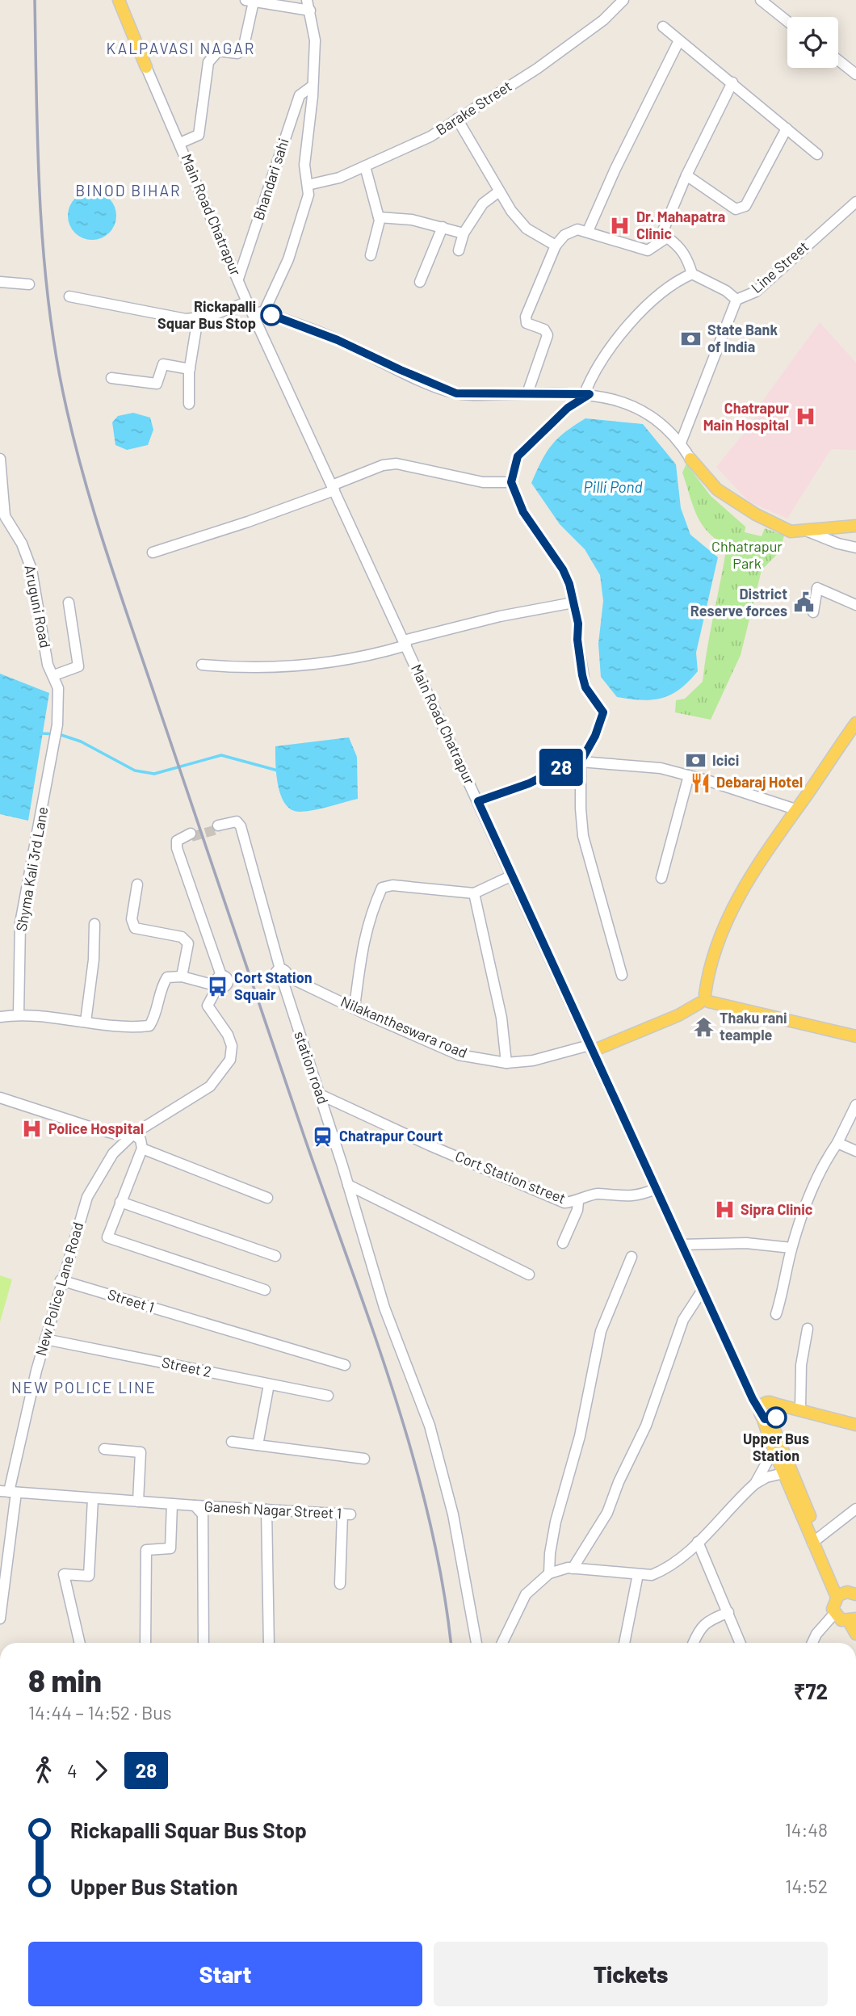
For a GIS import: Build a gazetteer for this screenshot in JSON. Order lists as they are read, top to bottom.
{
  "streets": {
    "street": [
      "Barake Street",
      "Bhandari sahi",
      "Main Road Chatrapur",
      "Line Street",
      "Aruguni Road",
      "Shyma Kali 3rd Lane",
      "Nilakantheswara road",
      "station road",
      "Cort Station street",
      "New Police Lane Road",
      "Street 1",
      "Street 2",
      "Ganesh Nagar Street 1"
    ]
  },
  "crossings": [
    ["Bhandari sahi", "Main Road Chatrapur"],
    ["Main Road Chatrapur", "Nilakantheswara road"],
    ["Aruguni Road", "Shyma Kali 3rd Lane"],
    ["Nilakantheswara road", "station road"],
    ["station road", "Cort Station street"],
    ["New Police Lane Road", "Street 1"],
    ["New Police Lane Road", "Street 2"],
    ["New Police Lane Road", "Ganesh Nagar Street 1"]
  ],
  "districts": ["KALPAVASI NAGAR", "BINOD BIHAR", "NEW POLICE LINE"],
  "water": ["Pilli Pond"],
  "parks": ["Chhatrapur Park"],
  "places": {
    "hospital": [
      "Dr. Mahapatra Clinic",
      "Chatrapur Main Hospital",
      "Police Hospital",
      "Sipra Clinic"
    ],
    "other": ["Rickapalli Squar Bus Stop", "Upper Bus Station"],
    "bank": ["State Bank of India", "Icici"],
    "public building": ["District Reserve forces"],
    "restaurant": ["Debaraj Hotel"],
    "bus stop": ["Cort Station Squair"],
    "temple": ["Thaku rani teample"],
    "station": ["Chatrapur Court"]
  },
  "lines": ["bus line 28"],
  "page": {
    "on_map": "28",
    "heading": ["8 min", "14:44 – 14:52 · Bus", "₹72"],
    "legs": ["4", "28"],
    "list": [
      {
        "name": "Rickapalli Squar Bus Stop",
        "value": "14:48"
      },
      {
        "name": "Upper Bus Station",
        "value": "14:52"
      }
    ],
    "buttons": ["Start", "Tickets"]
  }
}
